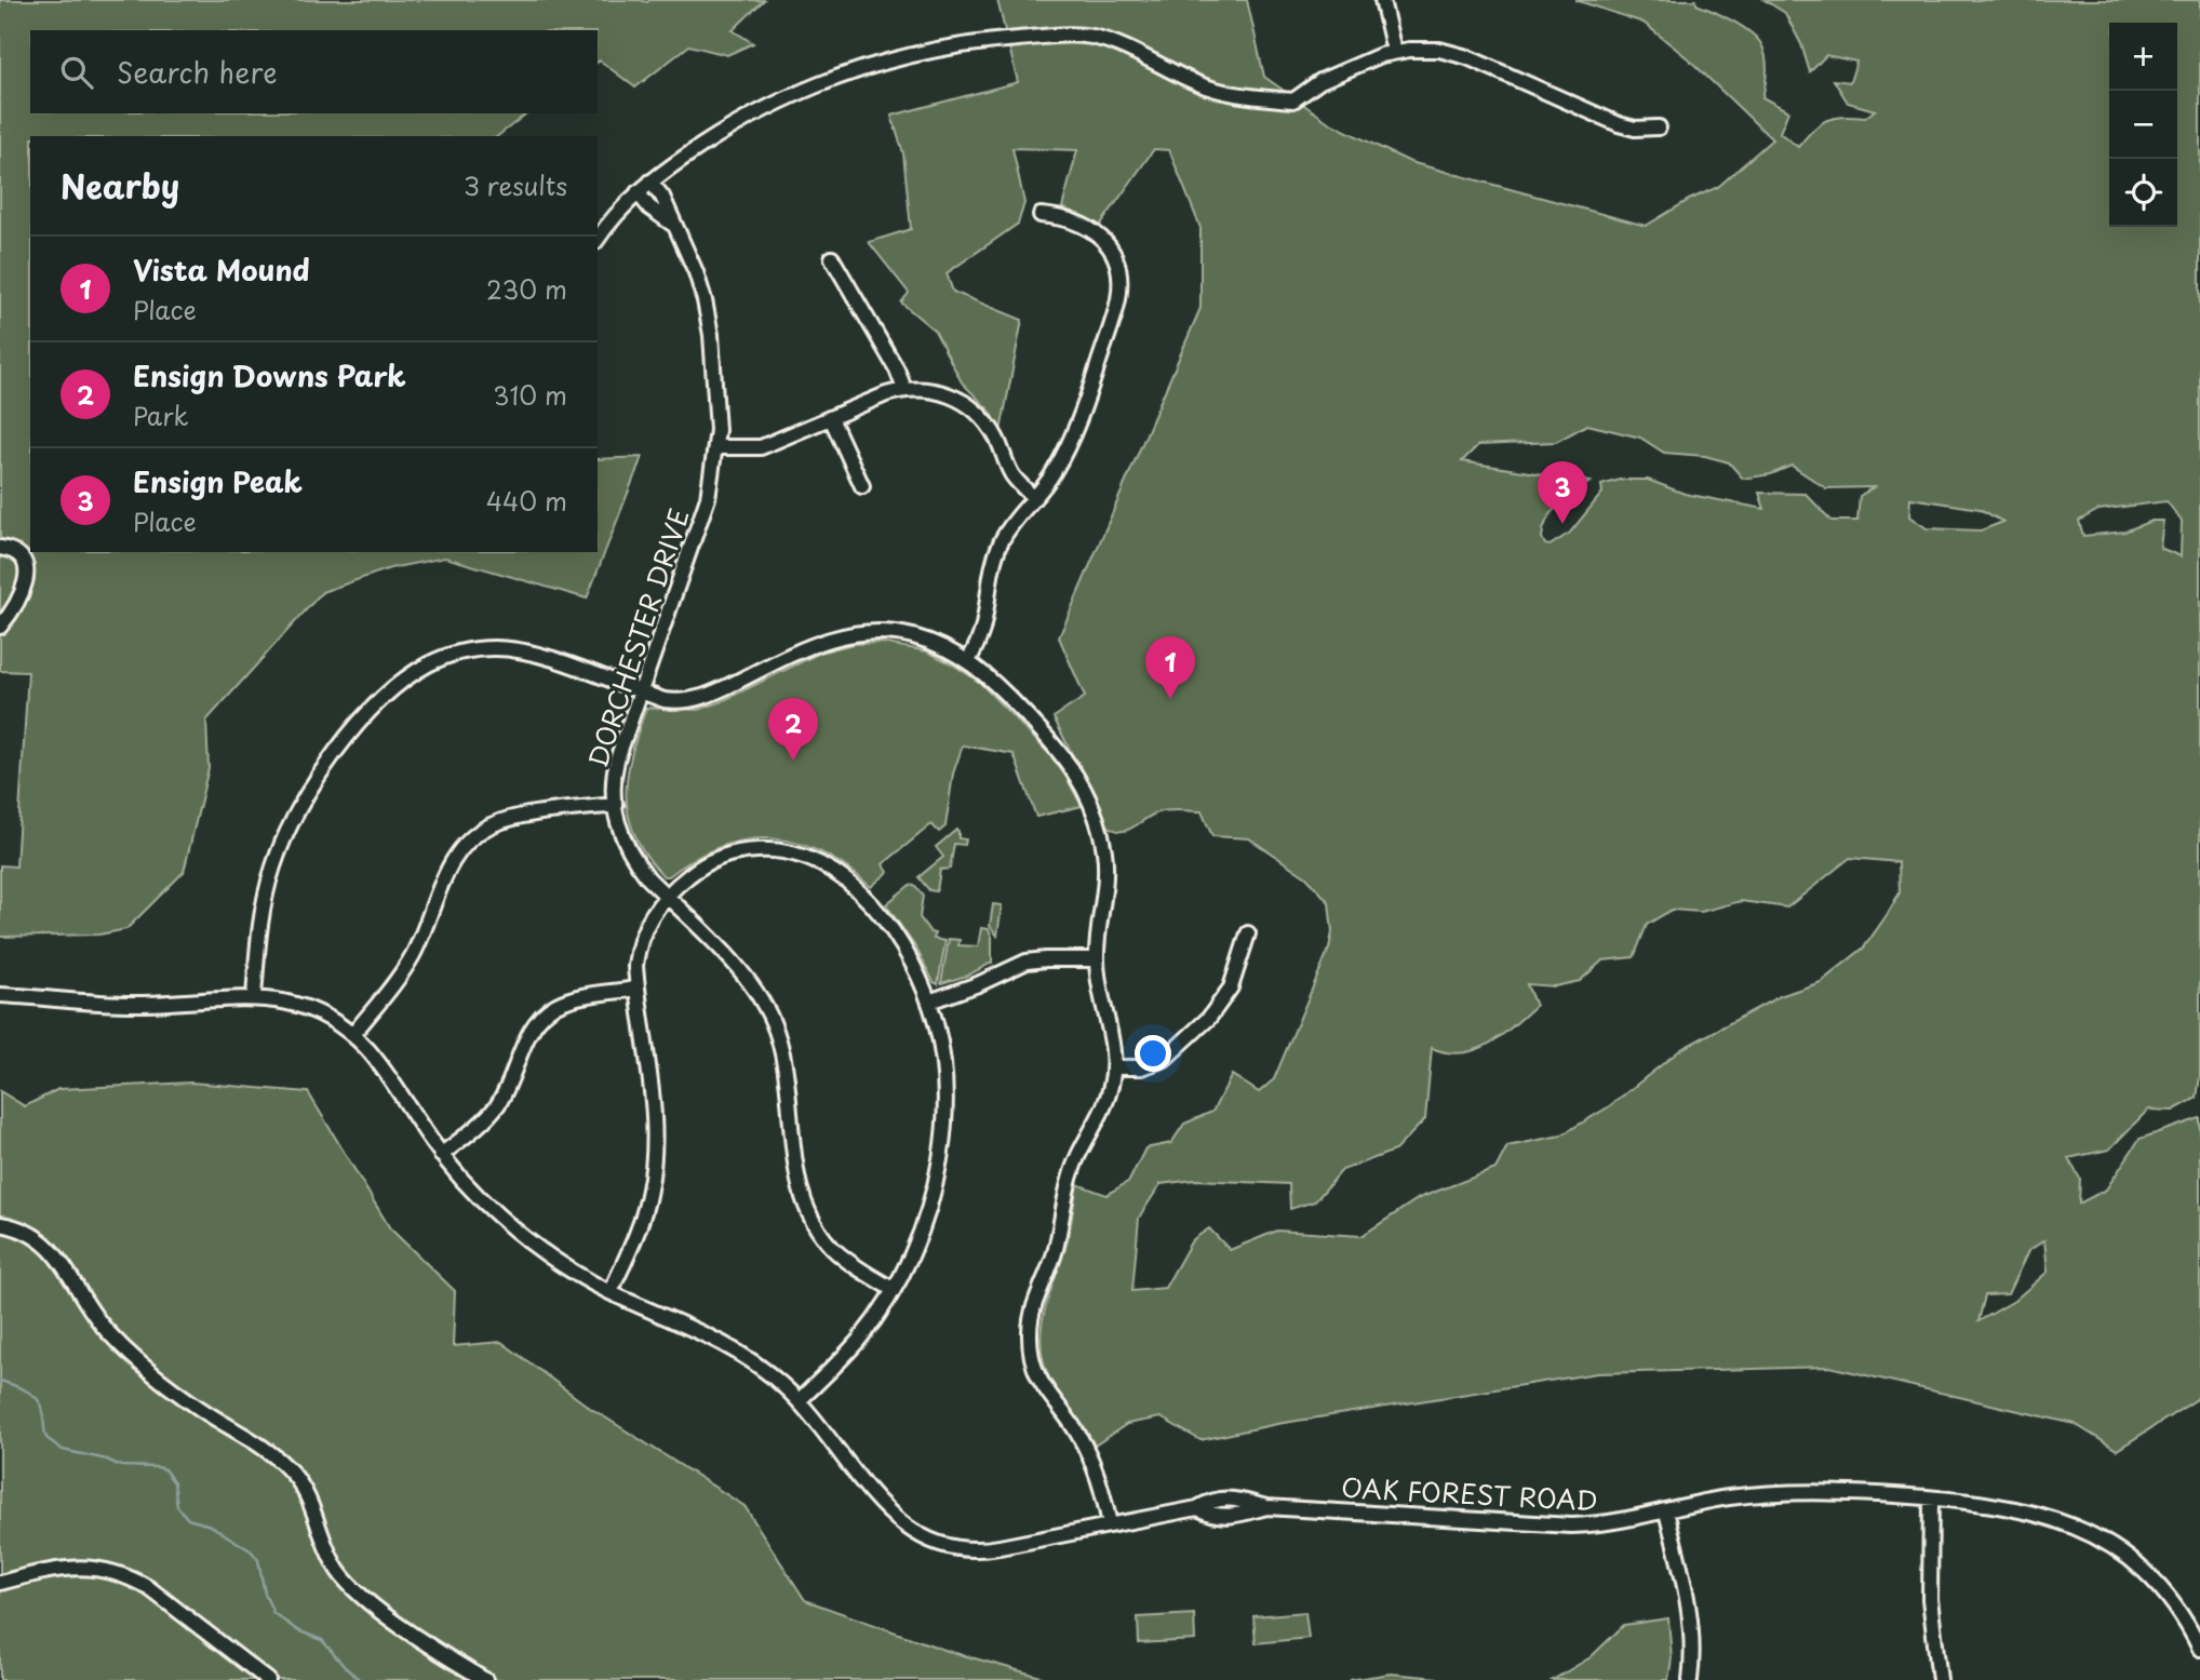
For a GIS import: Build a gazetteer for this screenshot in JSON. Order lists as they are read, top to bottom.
{
  "streets": {
    "street": ["DORCHESTER DRIVE", "OAK FOREST ROAD"]
  },
  "page": {
    "map_buttons": ["+", "−"],
    "search": "Search here",
    "heading": ["Nearby", "3 results"],
    "list": [
      {
        "mark": "1",
        "name": "Vista Mound",
        "note": "Place",
        "value": "230 m"
      },
      {
        "mark": "2",
        "name": "Ensign Downs Park",
        "note": "Park",
        "value": "310 m"
      },
      {
        "mark": "3",
        "name": "Ensign Peak",
        "note": "Place",
        "value": "440 m"
      }
    ],
    "pins": ["3", "1", "2"]
  }
}
